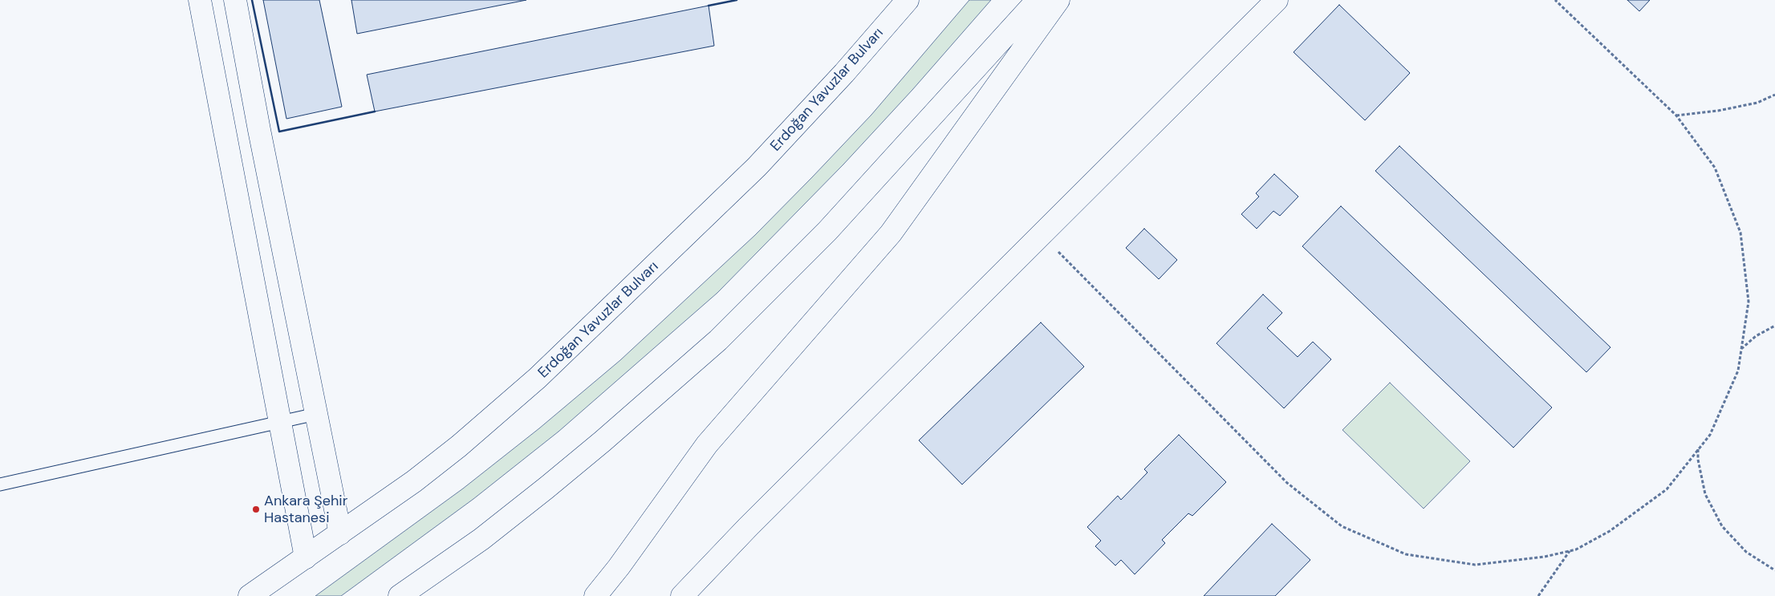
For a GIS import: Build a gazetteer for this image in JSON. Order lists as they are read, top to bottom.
{
  "streets": {
    "main road": ["Erdoğan Yavuzlar Bulvarı"]
  },
  "places": ["Ankara Şehir Hastanesi"]
}
